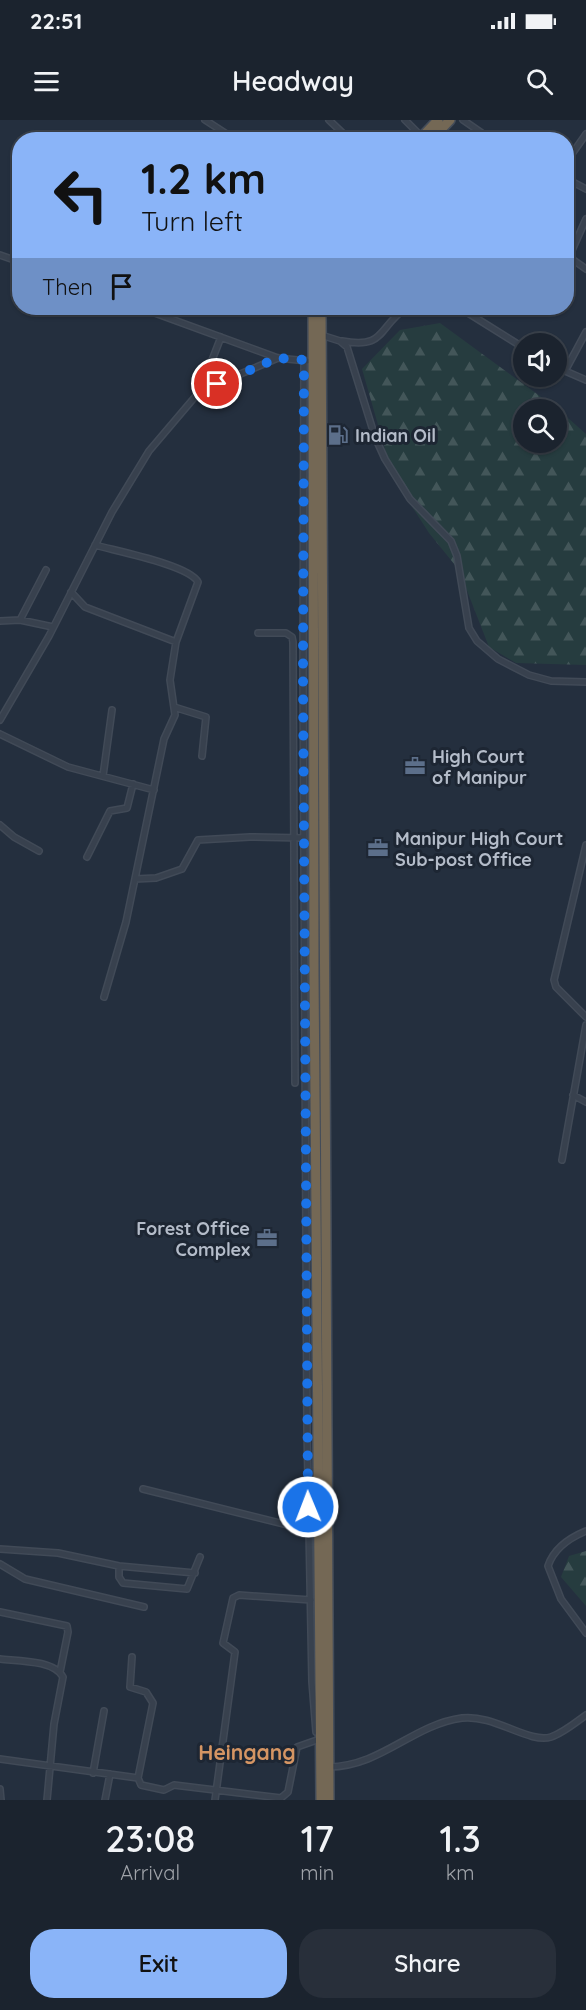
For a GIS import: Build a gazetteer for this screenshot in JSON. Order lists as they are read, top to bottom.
{
  "districts": ["Heingang"],
  "places": {
    "fuel station": ["Indian Oil"],
    "office": ["High Court of Manipur", "Manipur High Court Sub-post Office", "Forest Office Complex"]
  },
  "page": {
    "status": "22:51",
    "header": "Headway",
    "turn": ["1.2 km", "Turn left"],
    "then": "Then",
    "eta": [
      "23:08",
      "Arrival",
      "17",
      "min",
      "1.3",
      "km"
    ],
    "buttons": ["Exit", "Share"]
  }
}
